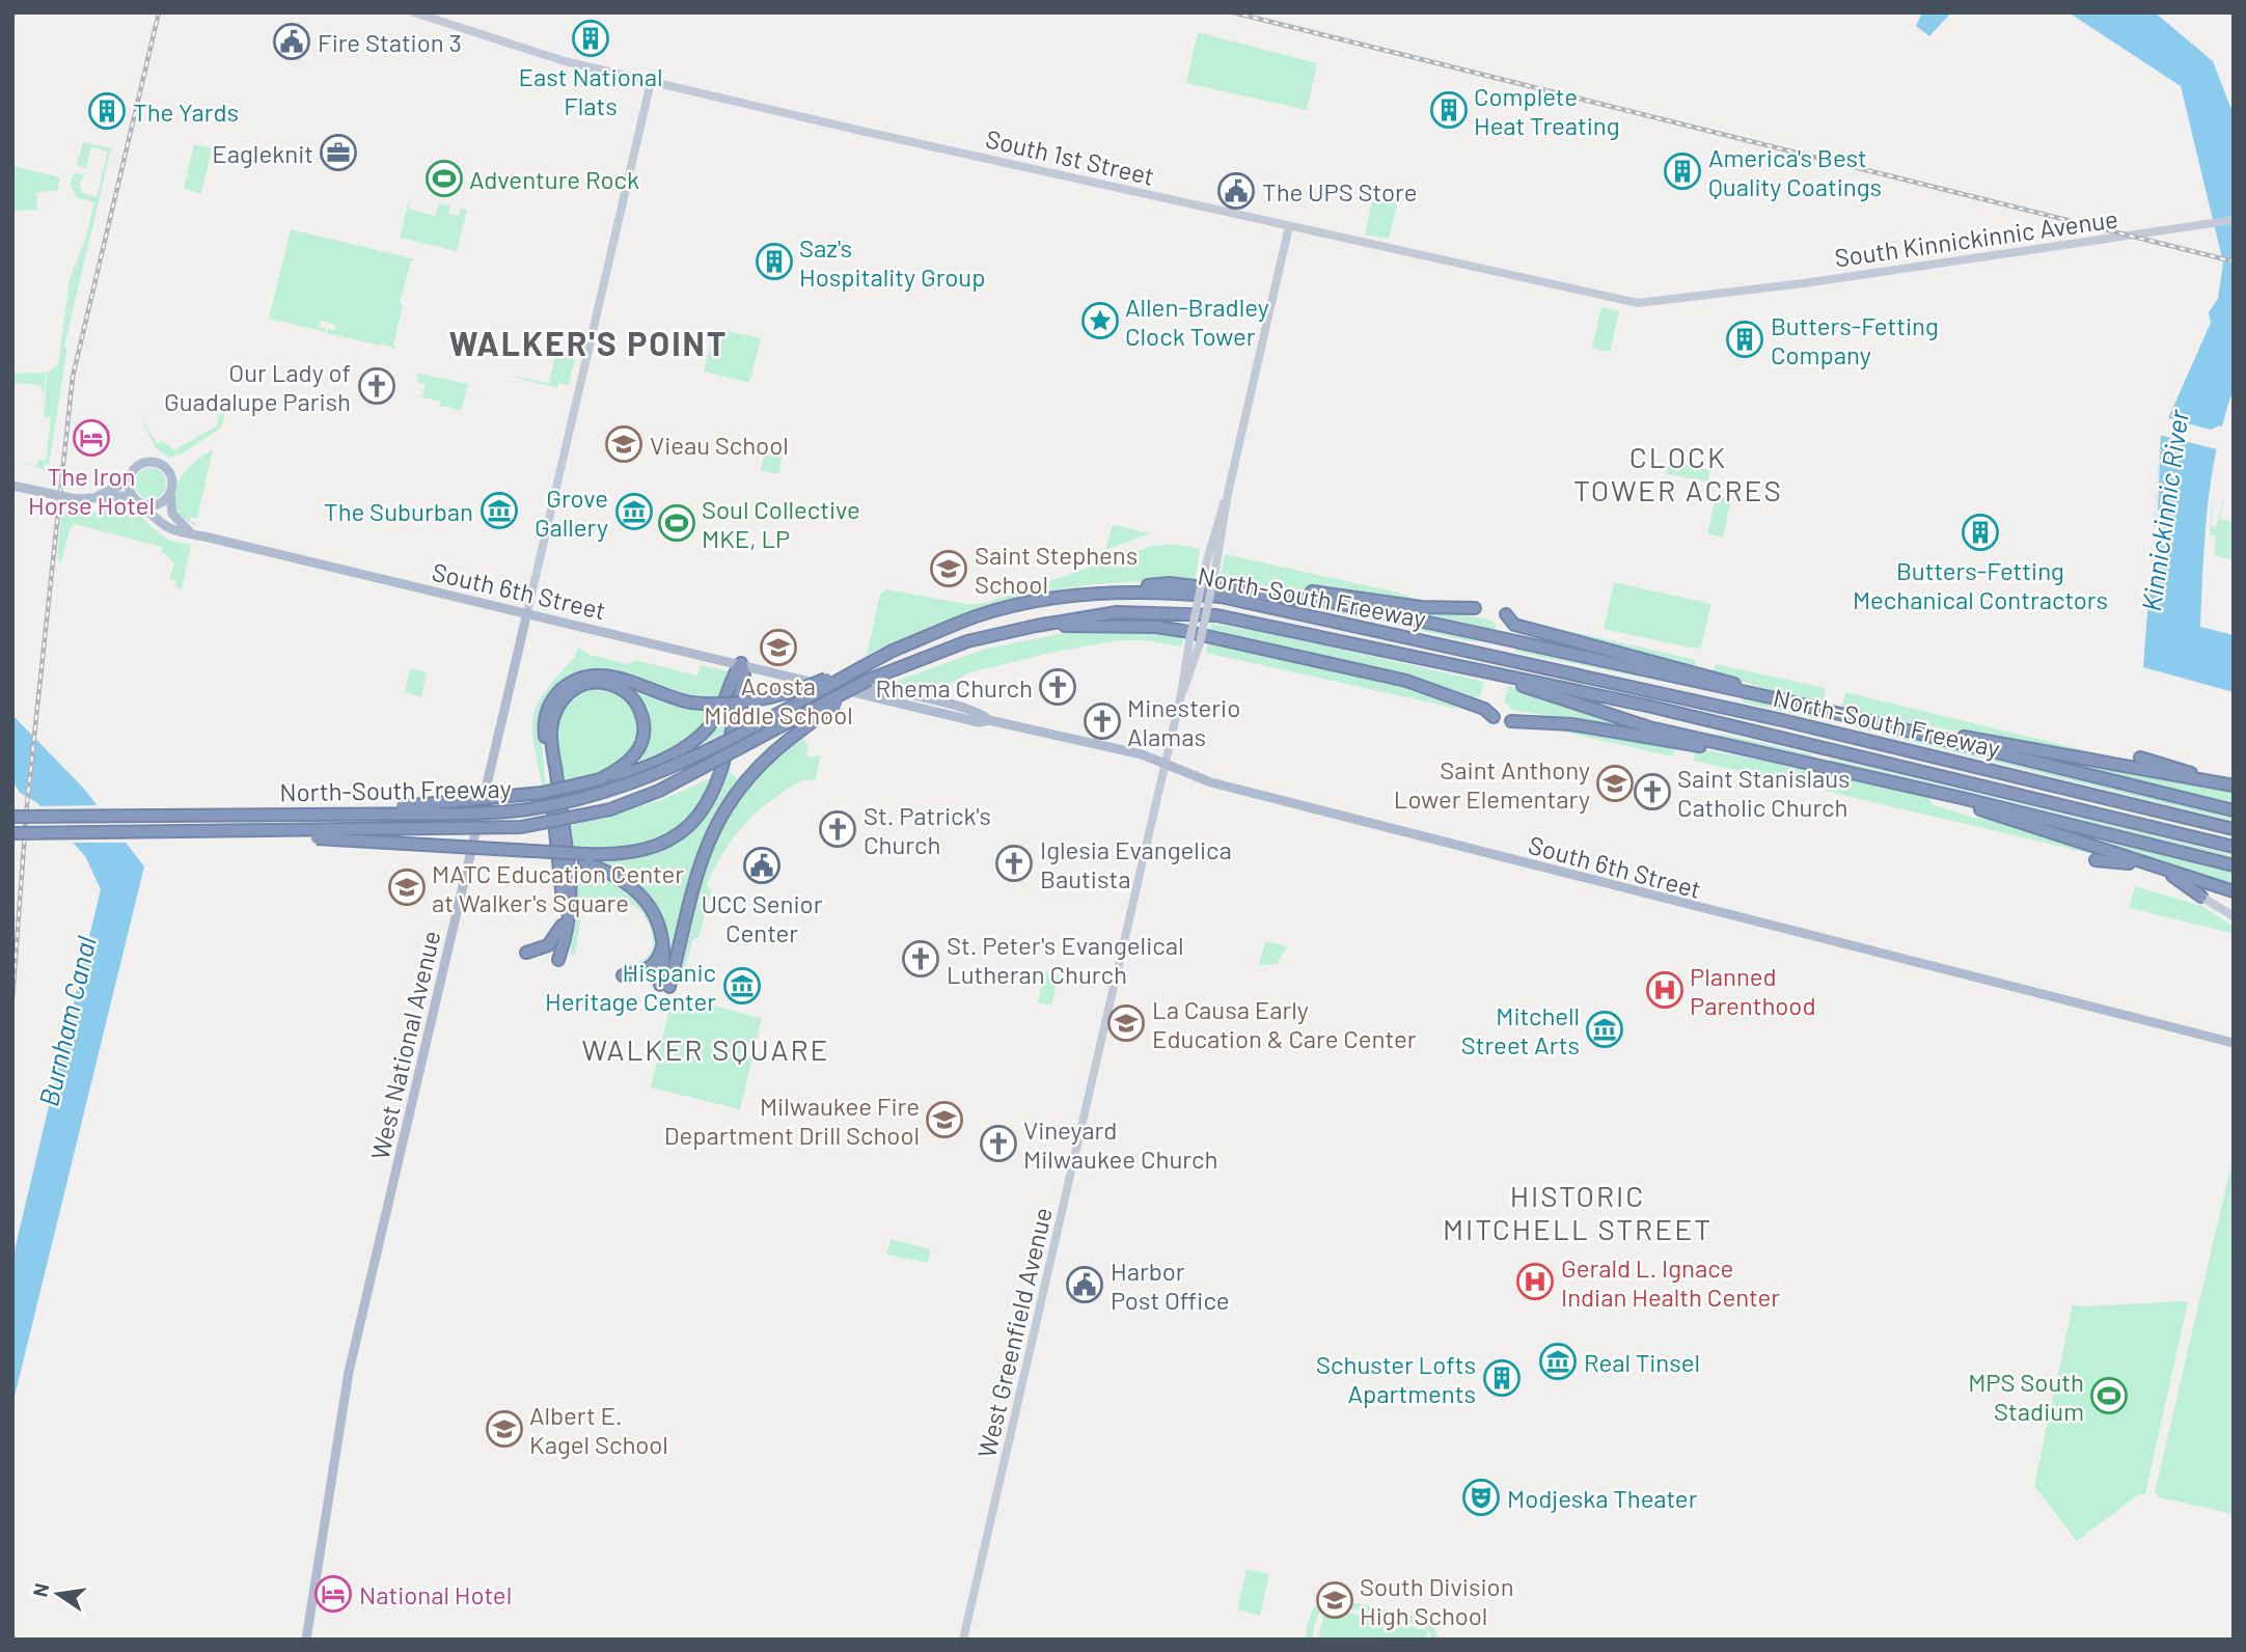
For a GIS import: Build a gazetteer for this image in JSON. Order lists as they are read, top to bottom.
{
  "streets": {
    "highway": ["North-South Freeway"],
    "main road": [
      "South 1st Street",
      "South Kinnickinnic Avenue",
      "South 6th Street",
      "West National Avenue",
      "West Greenfield Avenue"
    ]
  },
  "crossings": [
    ["South 1st Street", "South Kinnickinnic Avenue"],
    ["South 1st Street", "West National Avenue"],
    ["South 1st Street", "West Greenfield Avenue"],
    ["South 6th Street", "West National Avenue"],
    ["South 6th Street", "West Greenfield Avenue"]
  ],
  "districts": [
    "WALKER'S POINT",
    "CLOCK TOWER ACRES",
    "WALKER SQUARE",
    "HISTORIC MITCHELL STREET"
  ],
  "water": ["Kinnickinnic River", "Burnham Canal"],
  "places": {
    "building": [
      "East National Flats",
      "Complete Heat Treating",
      "The Yards",
      "America's Best Quality Coatings",
      "Saz's Hospitality Group",
      "Butters-Fetting Company",
      "Butters-Fetting Mechanical Contractors",
      "Schuster Lofts Apartments"
    ],
    "public building": [
      "Fire Station 3",
      "The UPS Store",
      "UCC Senior Center",
      "Harbor Post Office"
    ],
    "office": ["Eagleknit"],
    "sports": ["Adventure Rock", "Soul Collective MKE, LP", "MPS South Stadium"],
    "place": ["Allen-Bradley Clock Tower"],
    "church": [
      "Our Lady of Guadalupe Parish",
      "Rhema Church",
      "Minesterio Alamas",
      "Saint Stanislaus Catholic Church",
      "St. Patrick's Church",
      "Iglesia Evangelica Bautista",
      "St. Peter's Evangelical Lutheran Church",
      "Vineyard Milwaukee Church"
    ],
    "hotel": ["The Iron Horse Hotel", "National Hotel"],
    "school or university": [
      "Vieau School",
      "Saint Stephens School",
      "Acosta Middle School",
      "Saint Anthony Lower Elementary",
      "MATC Education Center at Walker's Square",
      "La Causa Early Education & Care Center",
      "Milwaukee Fire Department Drill School",
      "Albert E. Kagel School",
      "South Division High School"
    ],
    "museum": [
      "The Suburban",
      "Grove Gallery",
      "Hispanic Heritage Center",
      "Mitchell Street Arts",
      "Real Tinsel"
    ],
    "hospital": ["Planned Parenthood", "Gerald L. Ignace Indian Health Center"],
    "theatre": ["Modjeska Theater"]
  },
  "north": "left"
}
